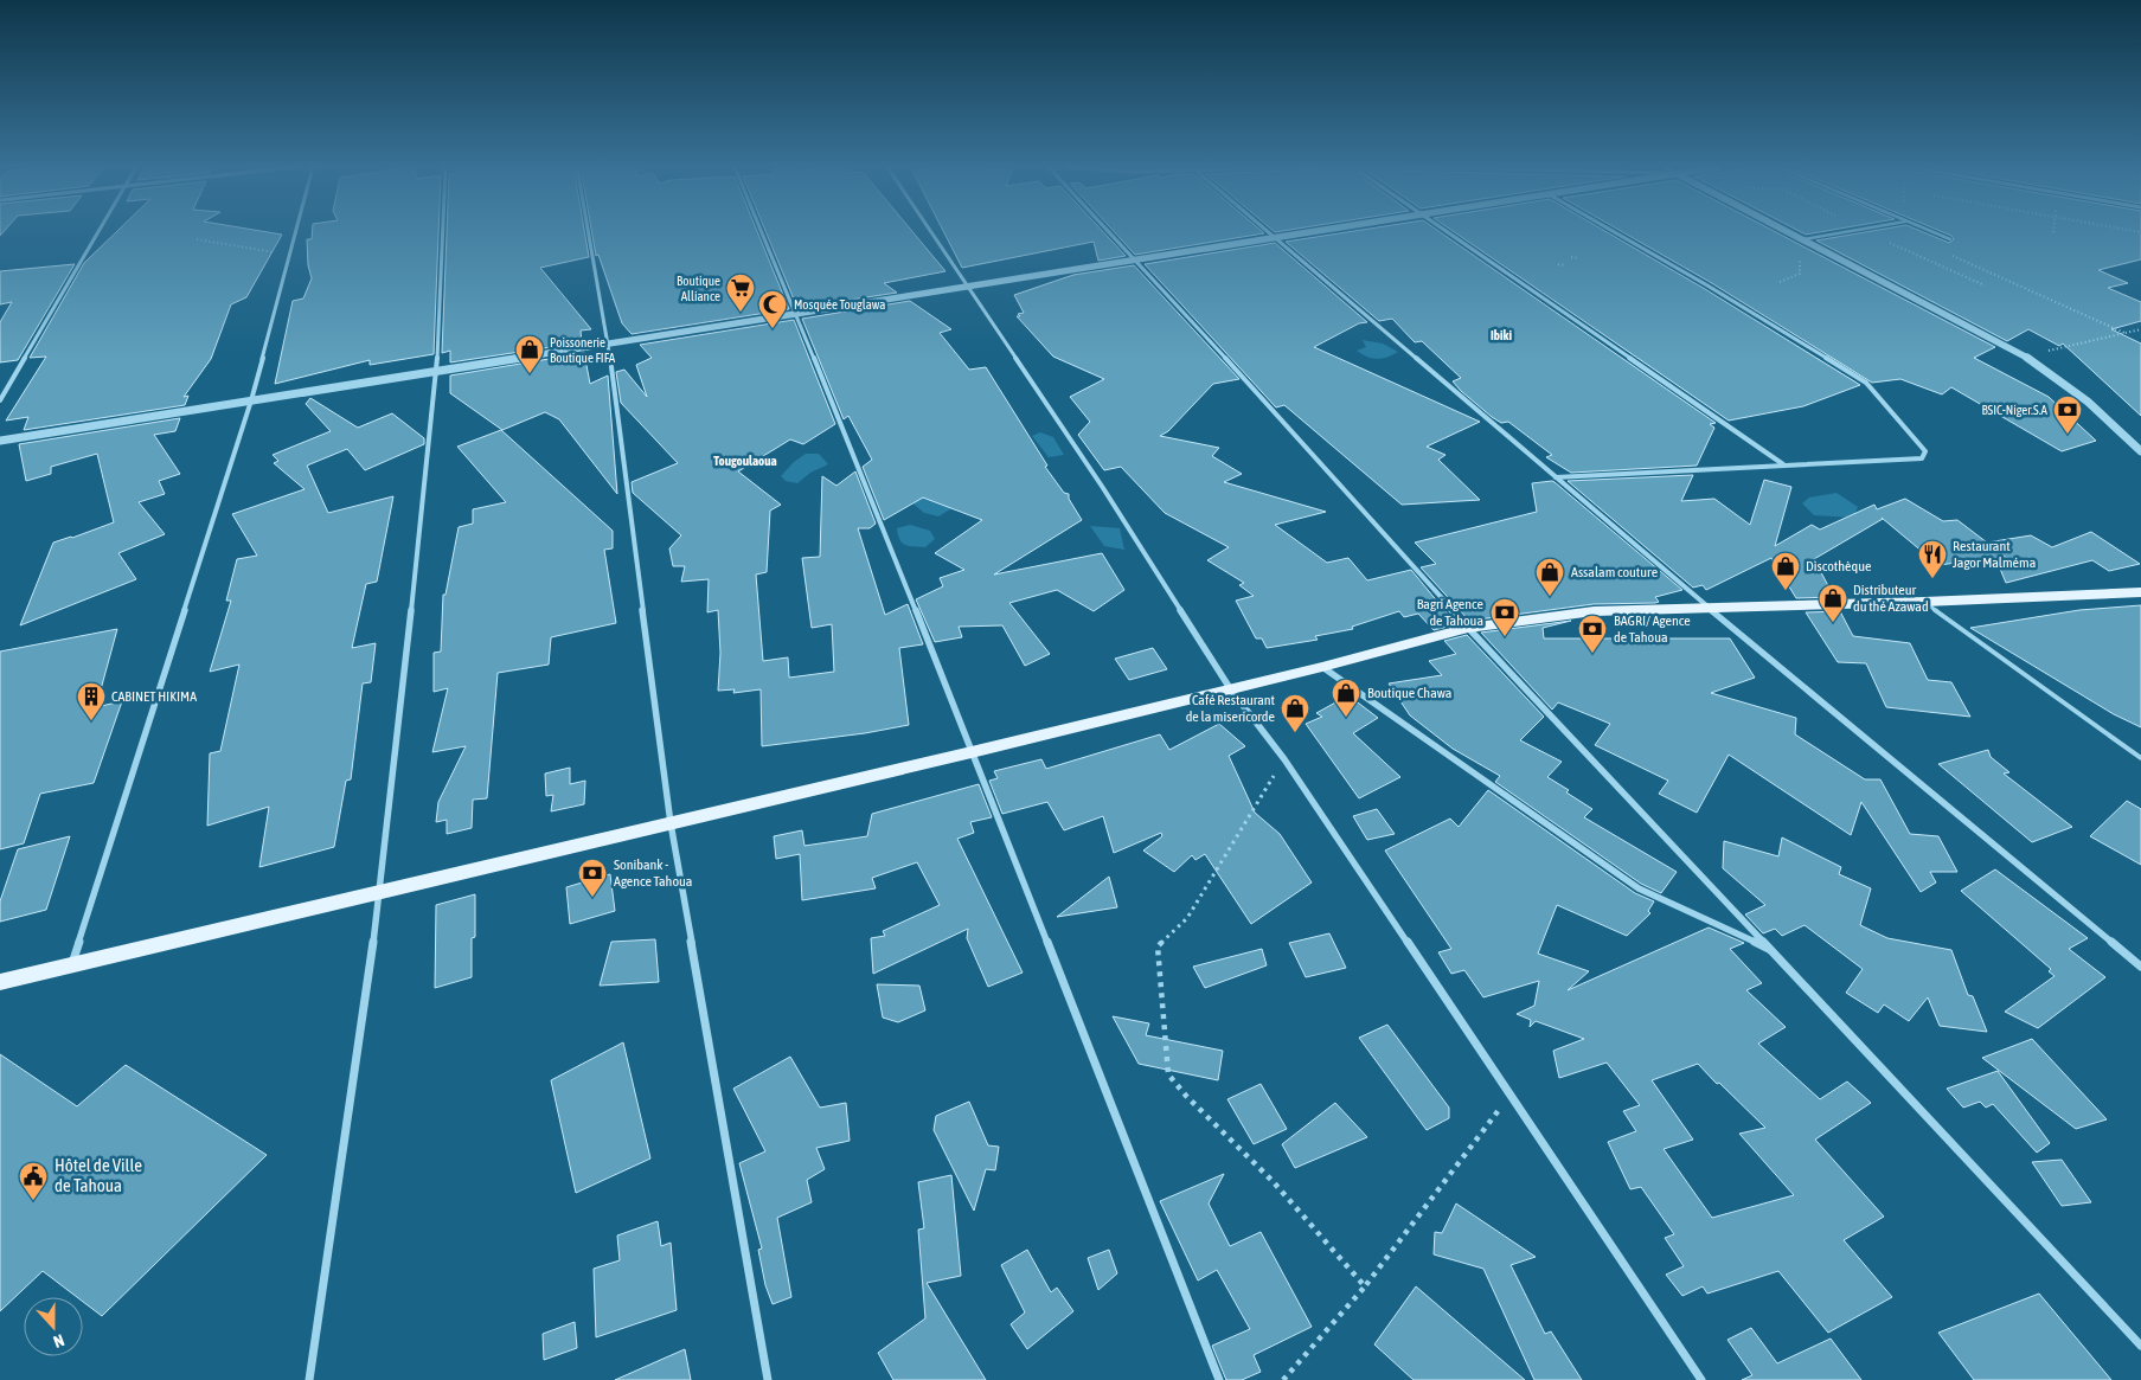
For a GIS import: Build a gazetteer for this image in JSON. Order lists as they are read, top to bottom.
{
  "districts": ["Ibiki", "Tougoulaoua"],
  "places": {
    "supermarket": ["Boutique Alliance"],
    "mosque": ["Mosquée Touglawa"],
    "shop": [
      "Poissonerie Boutique FIFA",
      "Discothèque",
      "Assalam couture",
      "Distributeur du thé Azawad",
      "Boutique Chawa",
      "Café Restaurant de la misericorde"
    ],
    "bank": [
      "BSIC-Niger.S.A",
      "Bagri Agence de Tahoua",
      "BAGRI/ Agence de Tahoua",
      "Sonibank - Agence Tahoua"
    ],
    "restaurant": ["Restaurant Jagor Malméma"],
    "building": ["CABINET HIKIMA"],
    "public building": ["Hôtel de Ville de Tahoua"]
  },
  "north": "bottom"
}
